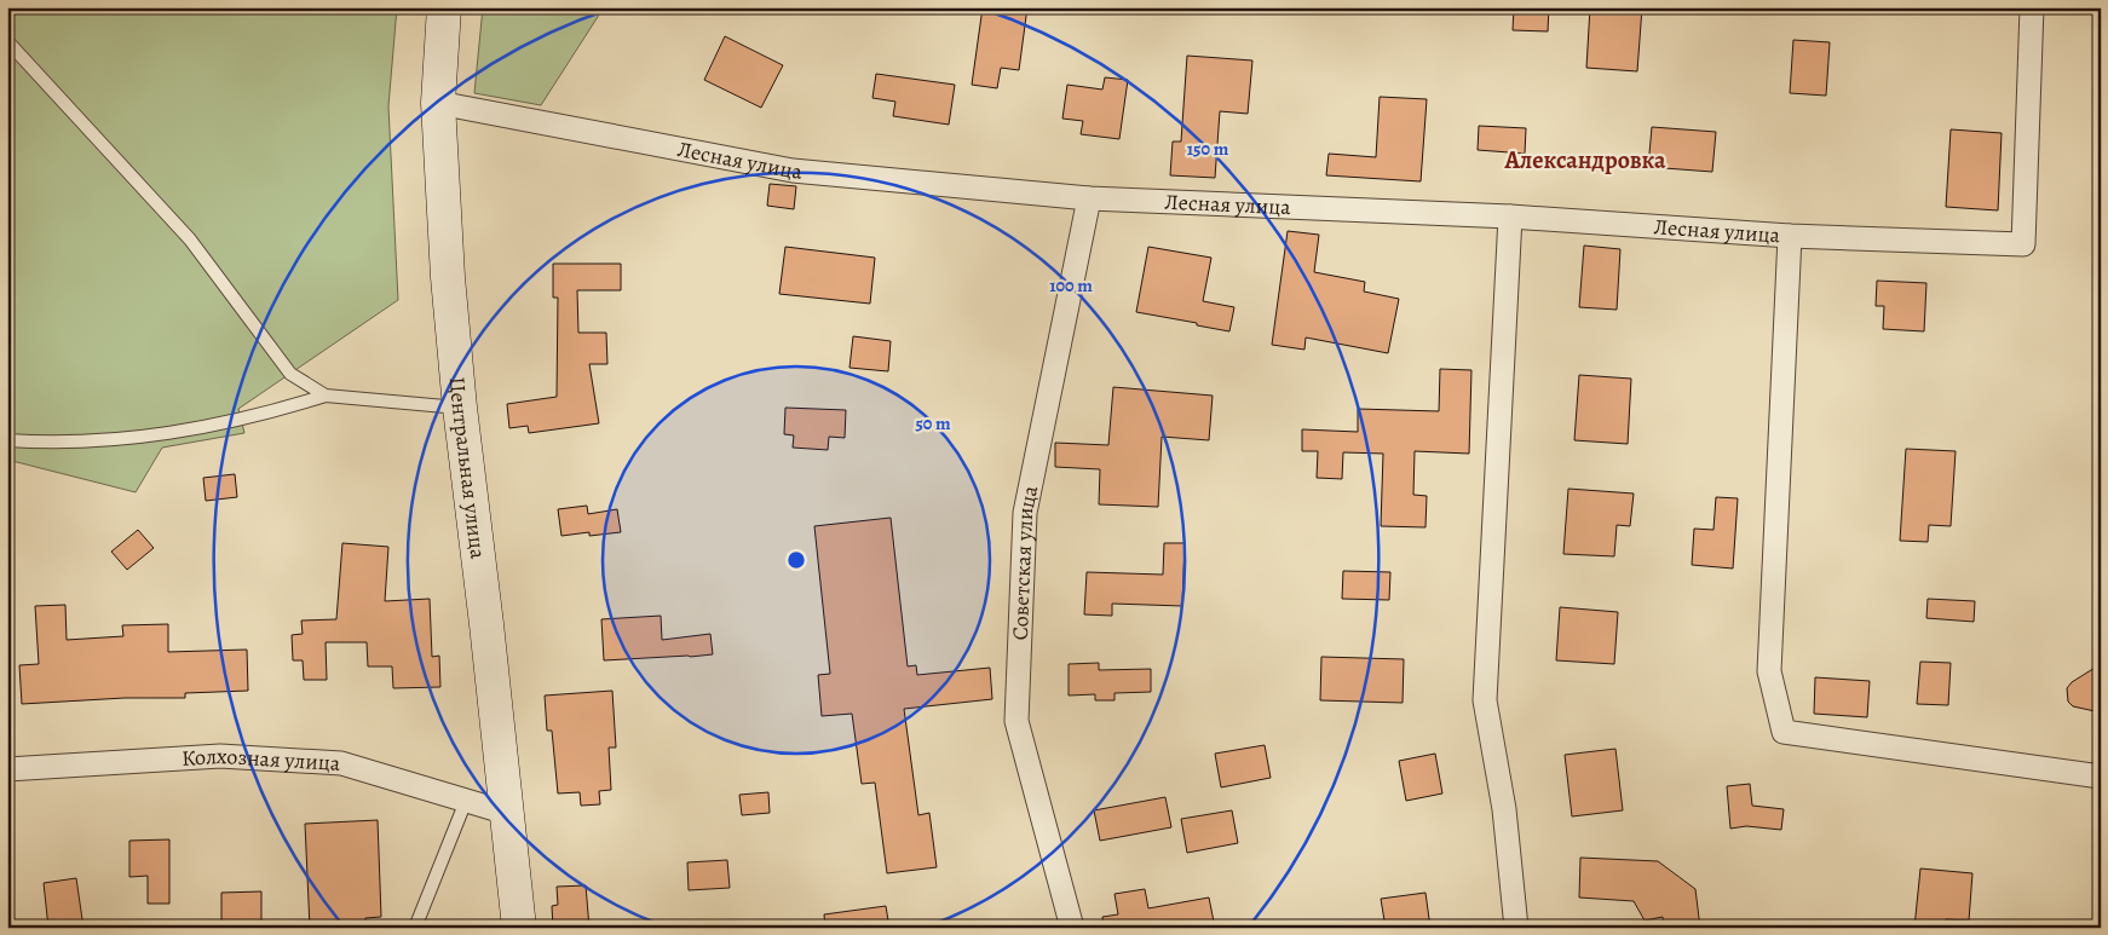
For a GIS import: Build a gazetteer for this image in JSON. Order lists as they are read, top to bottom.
{
  "streets": {
    "main road": ["Центральная улица"],
    "street": ["Лесная улица", "Советская улица", "Колхозная улица"]
  },
  "crossings": [
    ["Лесная улица", "Центральная улица"],
    ["Лесная улица", "Советская улица"],
    ["Центральная улица", "Колхозная улица"]
  ],
  "districts": ["Александровка"],
  "rings": ["150 m", "100 m", "50 m"]
}
